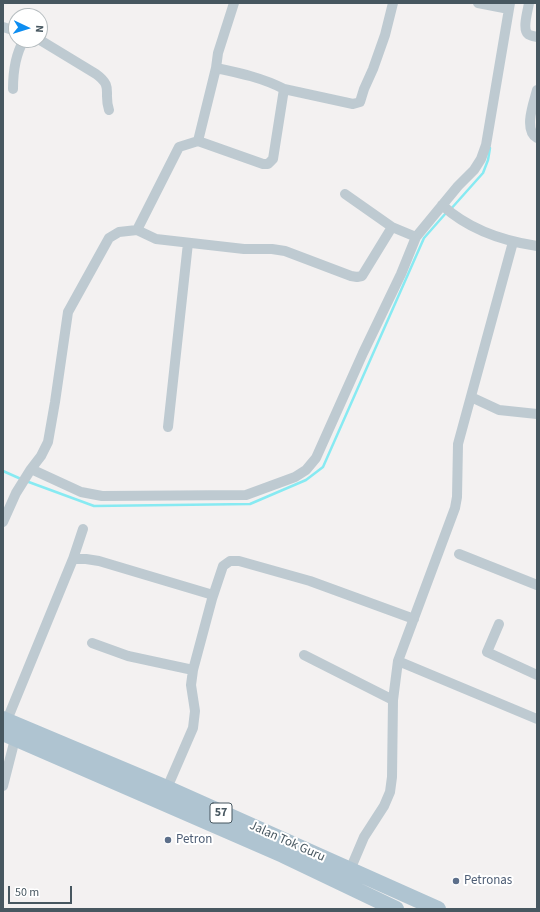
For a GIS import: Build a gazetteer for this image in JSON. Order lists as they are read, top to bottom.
{
  "streets": {
    "main road": ["57", "Jalan Tok Guru"]
  },
  "places": ["Petron", "Petronas"],
  "scale_bar": "50 m",
  "north": "right"
}
